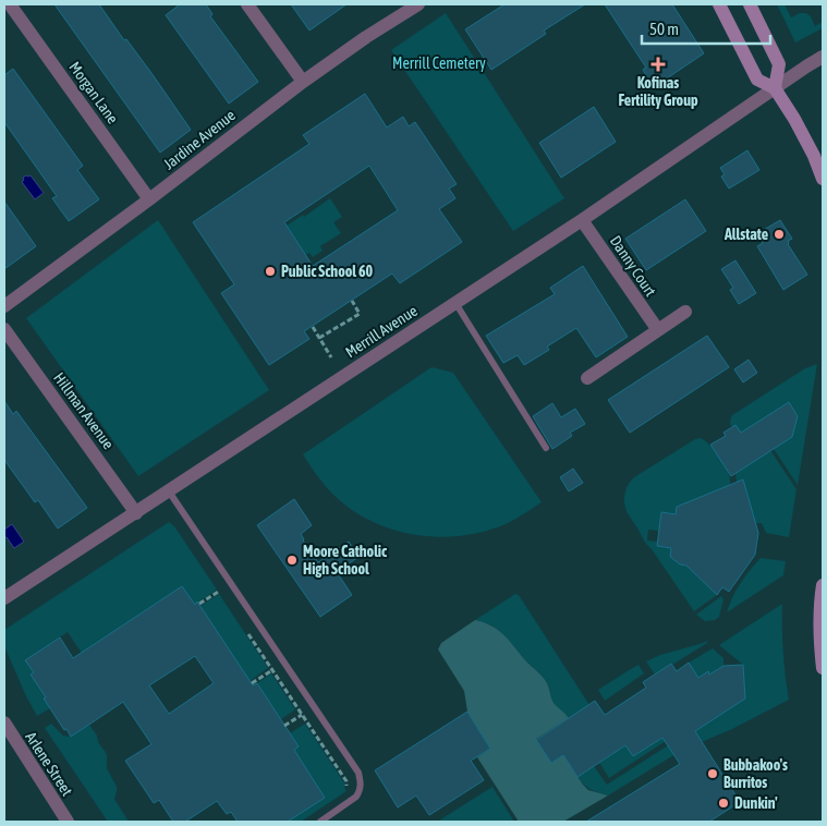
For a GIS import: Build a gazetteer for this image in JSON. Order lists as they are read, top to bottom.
{
  "streets": {
    "street": [
      "Morgan Lane",
      "Jardine Avenue",
      "Danny Court",
      "Merrill Avenue",
      "Hillman Avenue",
      "Arlene Street"
    ]
  },
  "crossings": [
    ["Morgan Lane", "Jardine Avenue"],
    ["Danny Court", "Merrill Avenue"],
    ["Merrill Avenue", "Hillman Avenue"]
  ],
  "parks": ["Merrill Cemetery"],
  "places": {
    "health": ["Kofinas Fertility Group"],
    "other": [
      "Allstate",
      "Public School 60",
      "Moore Catholic High School",
      "Bubbakoo's Burritos",
      "Dunkin'"
    ]
  },
  "scale_bar": "50 m"
}
